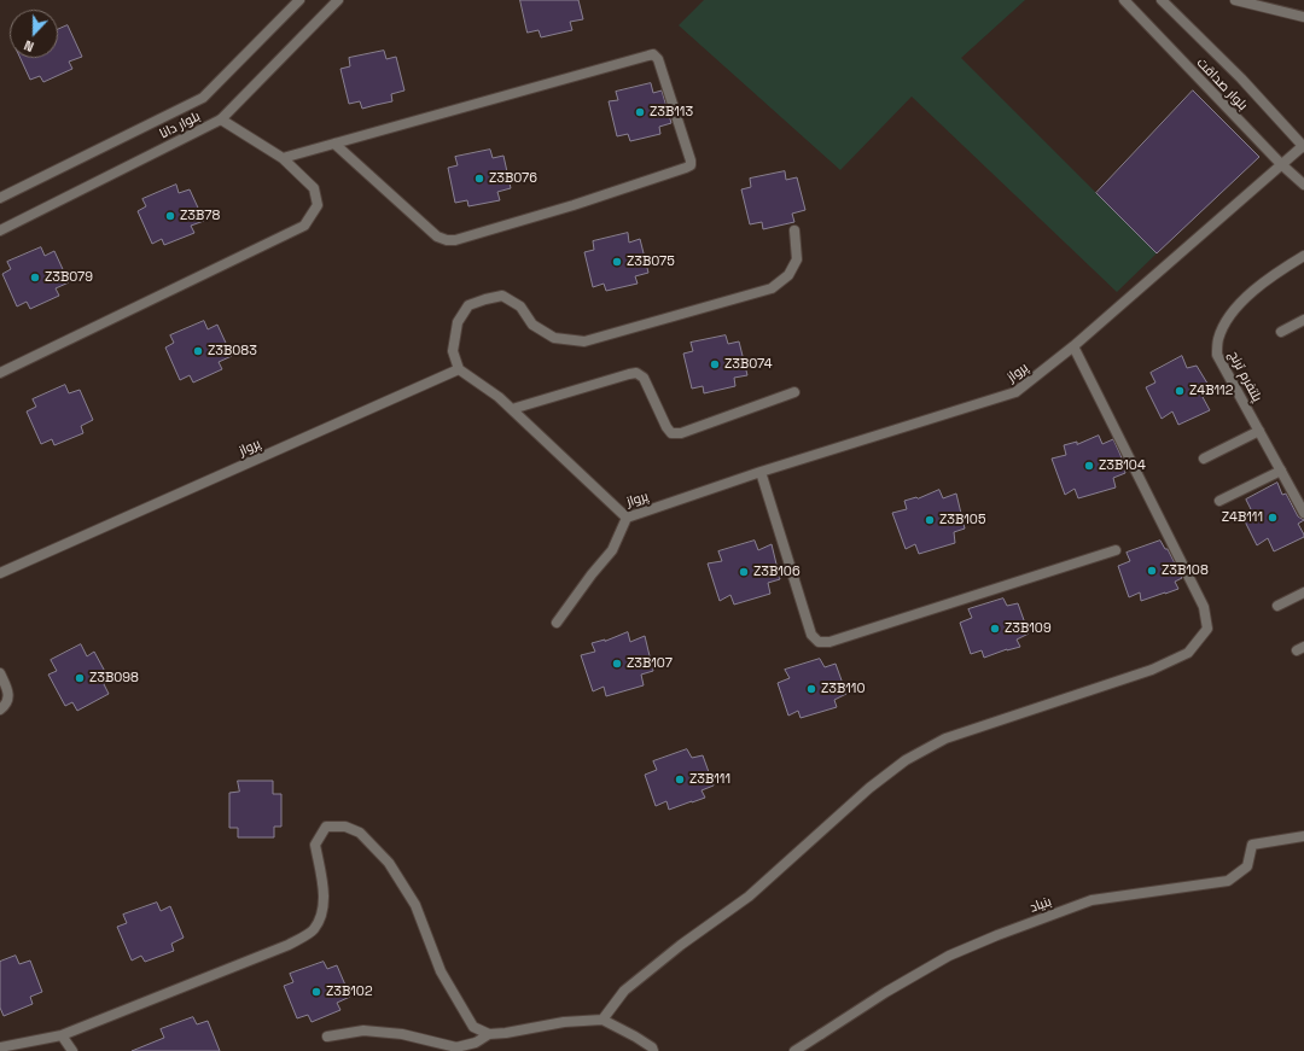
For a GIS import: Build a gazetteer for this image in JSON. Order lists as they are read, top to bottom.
{
  "streets": {
    "street": [
      "بلوار صداقت",
      "بلوار دانا",
      "پرواز",
      "پلتفرم ترنج",
      "بنیاد"
    ]
  },
  "crossings": [
    ["بلوار صداقت", "پرواز"]
  ],
  "places": [
    "Z3B113",
    "Z3B076",
    "Z3B78",
    "Z3B075",
    "Z3B079",
    "Z3B083",
    "Z3B074",
    "Z4B112",
    "Z3B104",
    "Z4B111",
    "Z3B105",
    "Z3B108",
    "Z3B106",
    "Z3B109",
    "Z3B107",
    "Z3B098",
    "Z3B110",
    "Z3B111",
    "Z3B102"
  ],
  "north": "bottom"
}
